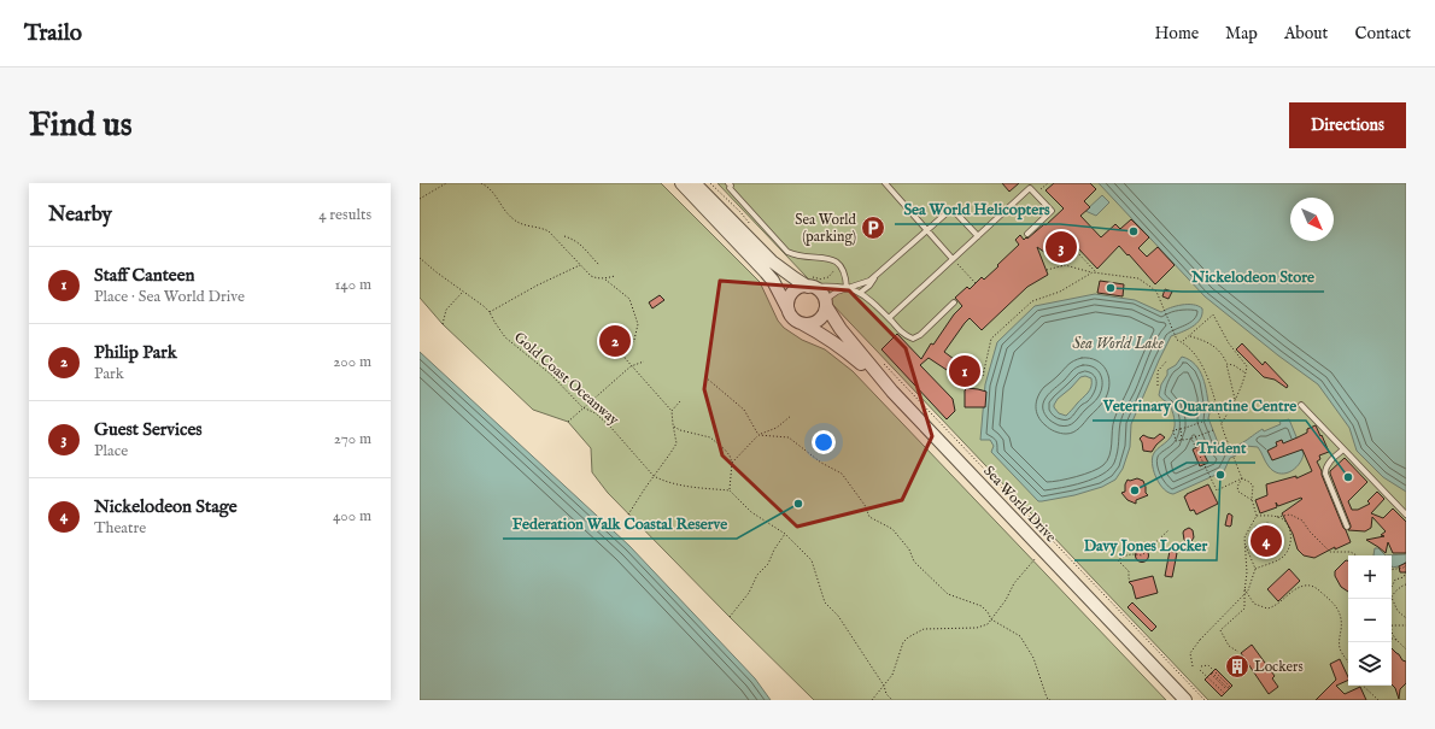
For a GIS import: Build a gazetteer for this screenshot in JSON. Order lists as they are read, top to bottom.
{
  "streets": {
    "street": ["Sea World Drive"],
    "path": ["Gold Coast Oceanway"]
  },
  "water": ["Sea World Lake"],
  "places": {
    "parking": ["Sea World (parking)"],
    "other": [
      "Sea World Helicopters",
      "Nickelodeon Store",
      "Davy Jones Locker",
      "Veterinary Quarantine Centre",
      "Trident",
      "Federation Walk Coastal Reserve"
    ],
    "building": ["Lockers"]
  },
  "north": "bottom right",
  "page": {
    "header": "Trailo",
    "nav": [
      "Home",
      "Map",
      "About",
      "Contact"
    ],
    "buttons": "Directions",
    "title": "Find us",
    "heading": ["Nearby", "4 results"],
    "pins": [
      "3",
      "2",
      "1",
      "4"
    ],
    "list": [
      {
        "mark": "1",
        "name": "Staff Canteen",
        "note": "Place · Sea World Drive",
        "value": "140 m"
      },
      {
        "mark": "2",
        "name": "Philip Park",
        "note": "Park",
        "value": "200 m"
      },
      {
        "mark": "3",
        "name": "Guest Services",
        "note": "Place",
        "value": "270 m"
      },
      {
        "mark": "4",
        "name": "Nickelodeon Stage",
        "note": "Theatre",
        "value": "400 m"
      }
    ],
    "map_buttons": ["+", "−"]
  }
}
